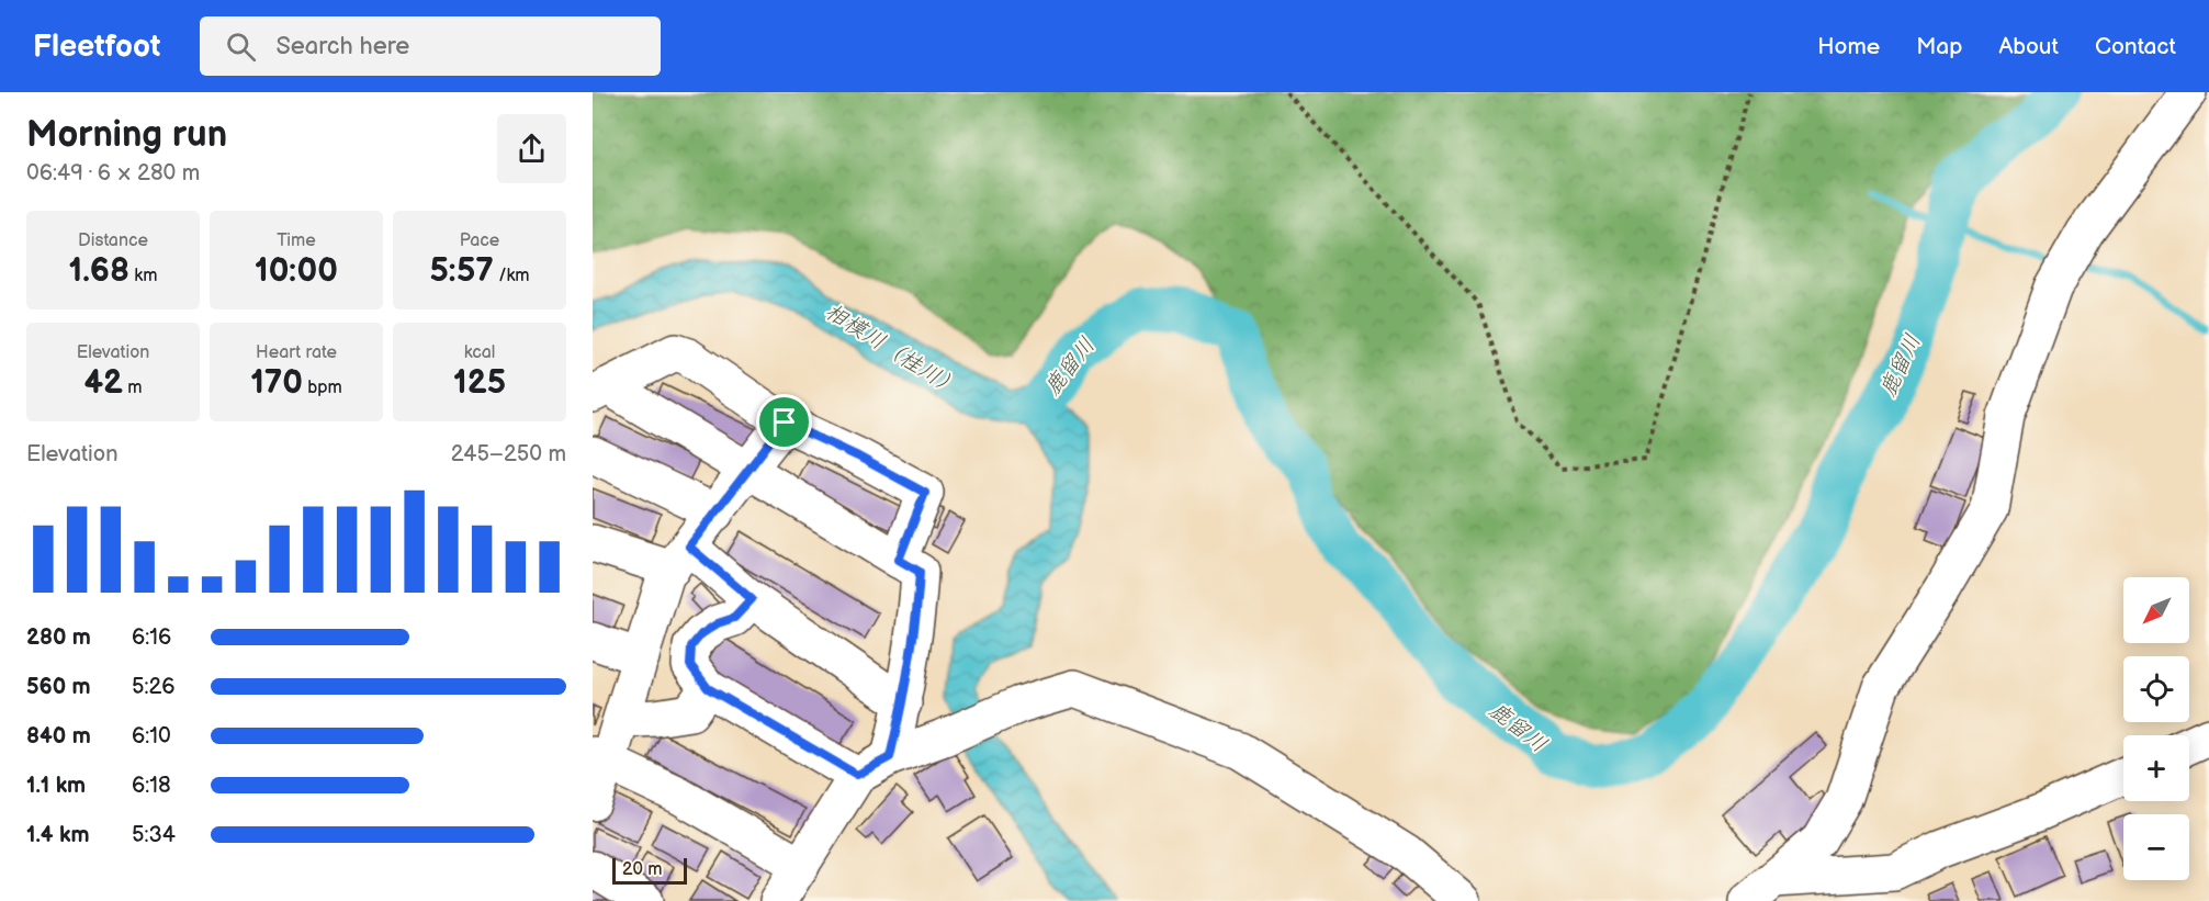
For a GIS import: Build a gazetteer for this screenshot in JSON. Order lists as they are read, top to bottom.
{
  "water": ["相模川（桂川）", "鹿留川"],
  "scale_bar": "20 m",
  "north": "bottom left",
  "page": {
    "header": "Fleetfoot",
    "search": "Search here",
    "nav": [
      "Home",
      "Map",
      "About",
      "Contact"
    ],
    "heading": ["Morning run", "06:49 · 6 × 280 m"],
    "stats": [
      ["Distance", "1.68 km"],
      ["Time", "10:00"],
      ["Pace", "5:57 /km"],
      ["Elevation", "42 m"],
      ["Heart rate", "170 bpm"],
      ["kcal", "125"]
    ],
    "chart": ["Elevation", "245–250 m"],
    "map_buttons": ["+", "−"],
    "list": [
      {
        "name": "280 m",
        "note": "6:16"
      },
      {
        "name": "560 m",
        "note": "5:26"
      },
      {
        "name": "840 m",
        "note": "6:10"
      },
      {
        "name": "1.1 km",
        "note": "6:18"
      },
      {
        "name": "1.4 km",
        "note": "5:34"
      }
    ],
    "scale": "20 m"
  }
}
